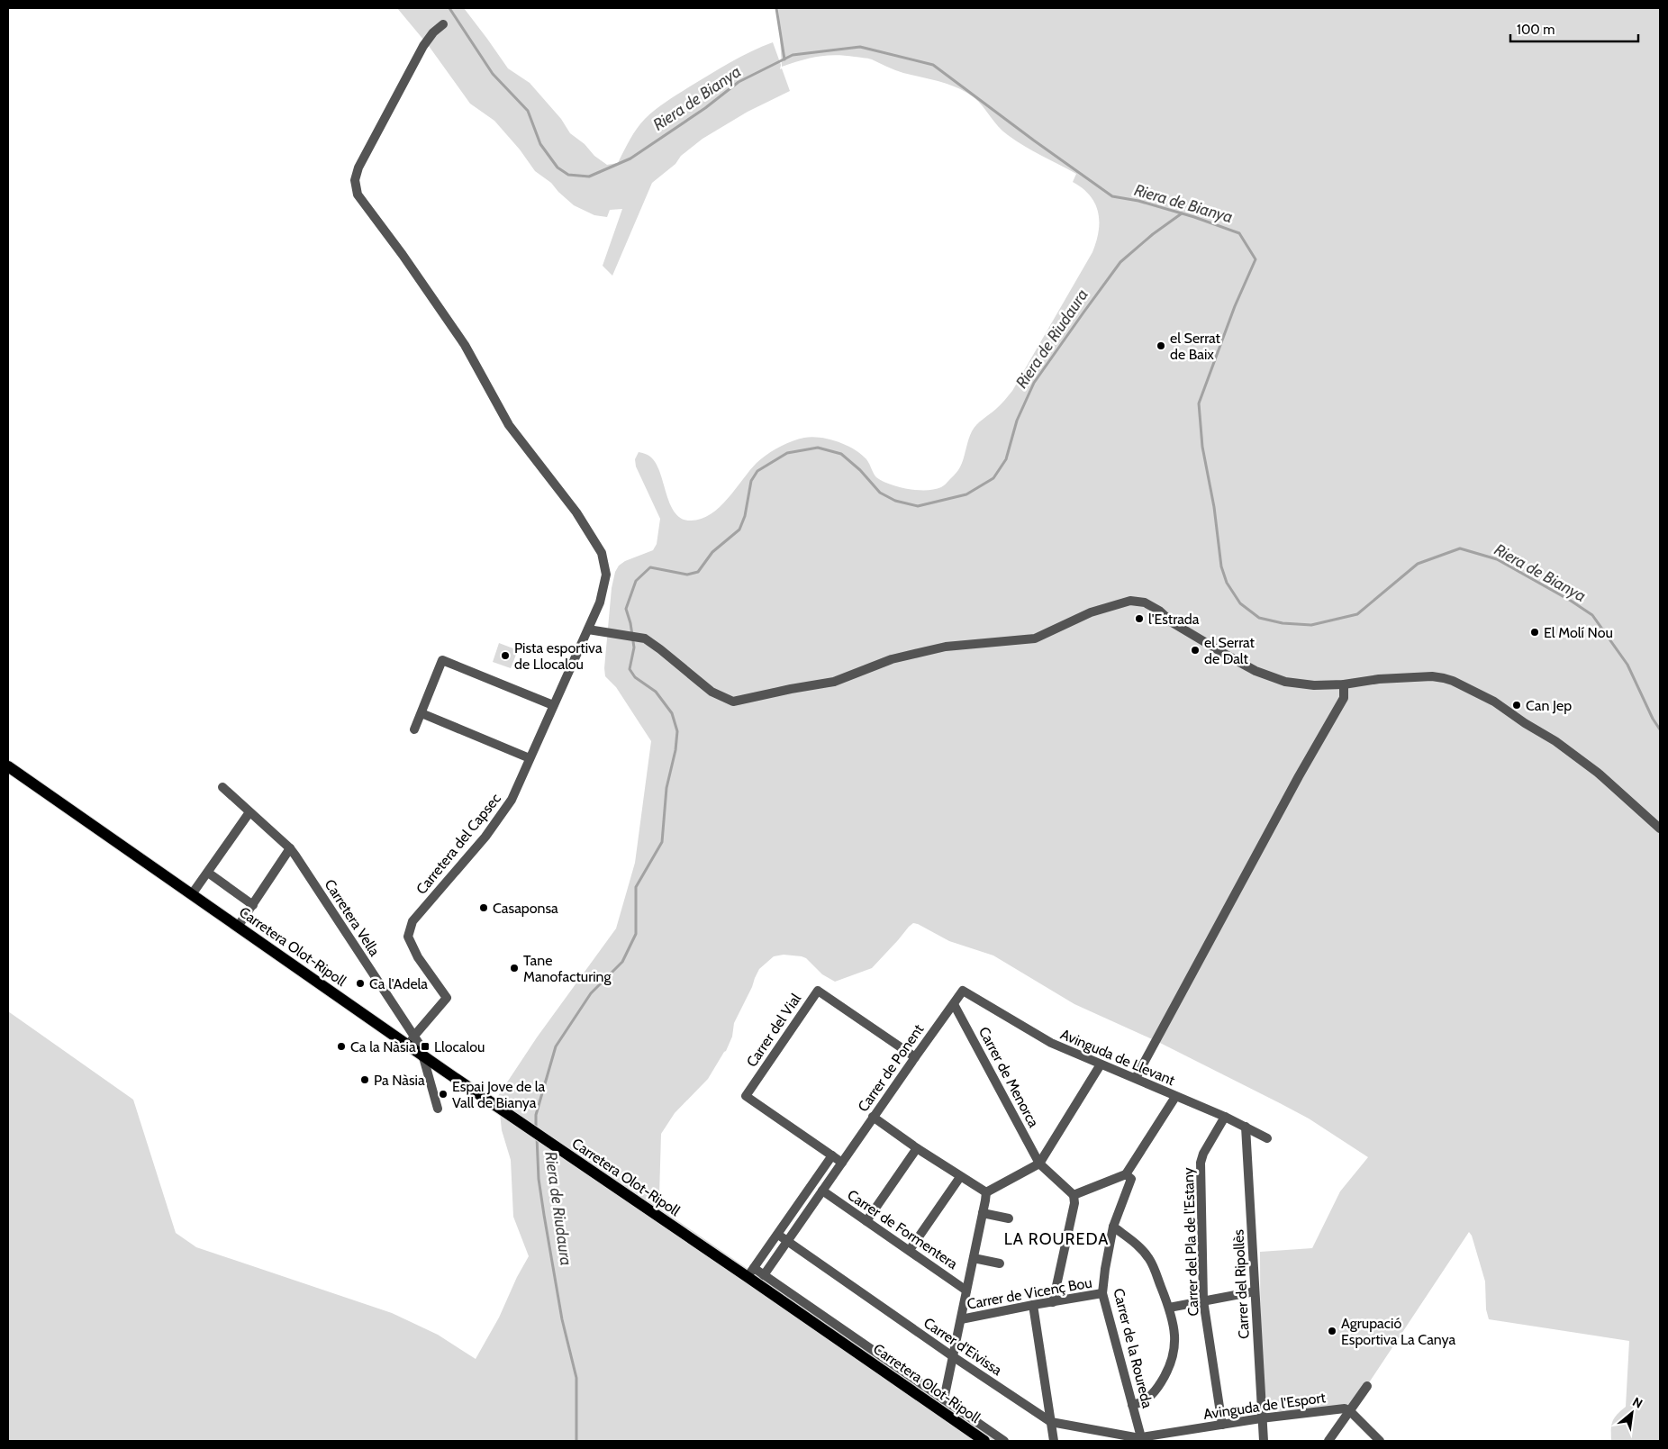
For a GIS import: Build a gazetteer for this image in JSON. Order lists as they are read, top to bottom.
{
  "streets": {
    "main road": ["Carretera Olot-Ripoll"],
    "street": [
      "Carretera del Capsec",
      "Carretera Vella",
      "Carrer del Vial",
      "Avinguda de Llevant",
      "Carrer de Ponent",
      "Carrer de Menorca",
      "Carrer de Formentera",
      "Carrer del Pla de l'Estany",
      "Carrer del Ripollès",
      "Carrer de Vicenç Bou",
      "Carrer d'Eivissa",
      "Carrer de la Roureda",
      "Avinguda de l'Esport"
    ]
  },
  "crossings": [
    ["Carretera del Capsec", "Carretera Vella"],
    ["Carretera del Capsec", "Carretera Olot-Ripoll"],
    ["Carretera Vella", "Carretera Olot-Ripoll"],
    ["Carrer del Vial", "Carrer de Ponent"],
    ["Avinguda de Llevant", "Carrer de Ponent"],
    ["Avinguda de Llevant", "Carrer del Pla de l'Estany"],
    ["Avinguda de Llevant", "Carrer del Ripollès"],
    ["Carrer de Ponent", "Carrer de Menorca"],
    ["Carrer de Ponent", "Carrer de Formentera"],
    ["Carrer de Ponent", "Carrer d'Eivissa"],
    ["Carrer del Pla de l'Estany", "Avinguda de l'Esport"],
    ["Carrer del Ripollès", "Avinguda de l'Esport"],
    ["Carrer de Vicenç Bou", "Carrer de la Roureda"],
    ["Carrer d'Eivissa", "Carrer de la Roureda"],
    ["Carrer d'Eivissa", "Avinguda de l'Esport"],
    ["Carrer de la Roureda", "Avinguda de l'Esport"]
  ],
  "districts": ["LA ROUREDA"],
  "water": ["Riera de Bianya", "Riera de Riudaura"],
  "places": {
    "other": [
      "el Serrat de Baix",
      "l'Estrada",
      "El Molí Nou",
      "el Serrat de Dalt",
      "Pista esportiva de Llocalou",
      "Can Jep",
      "Casaponsa",
      "Tane Manofacturing",
      "Ca l'Adela",
      "Ca la Nàsia",
      "Pa Nàsia",
      "Espai Jove de la Vall de Bianya",
      "Agrupació Esportiva La Canya"
    ],
    "transit": ["Llocalou"]
  },
  "scale_bar": "100 m",
  "north": "top right"
}
